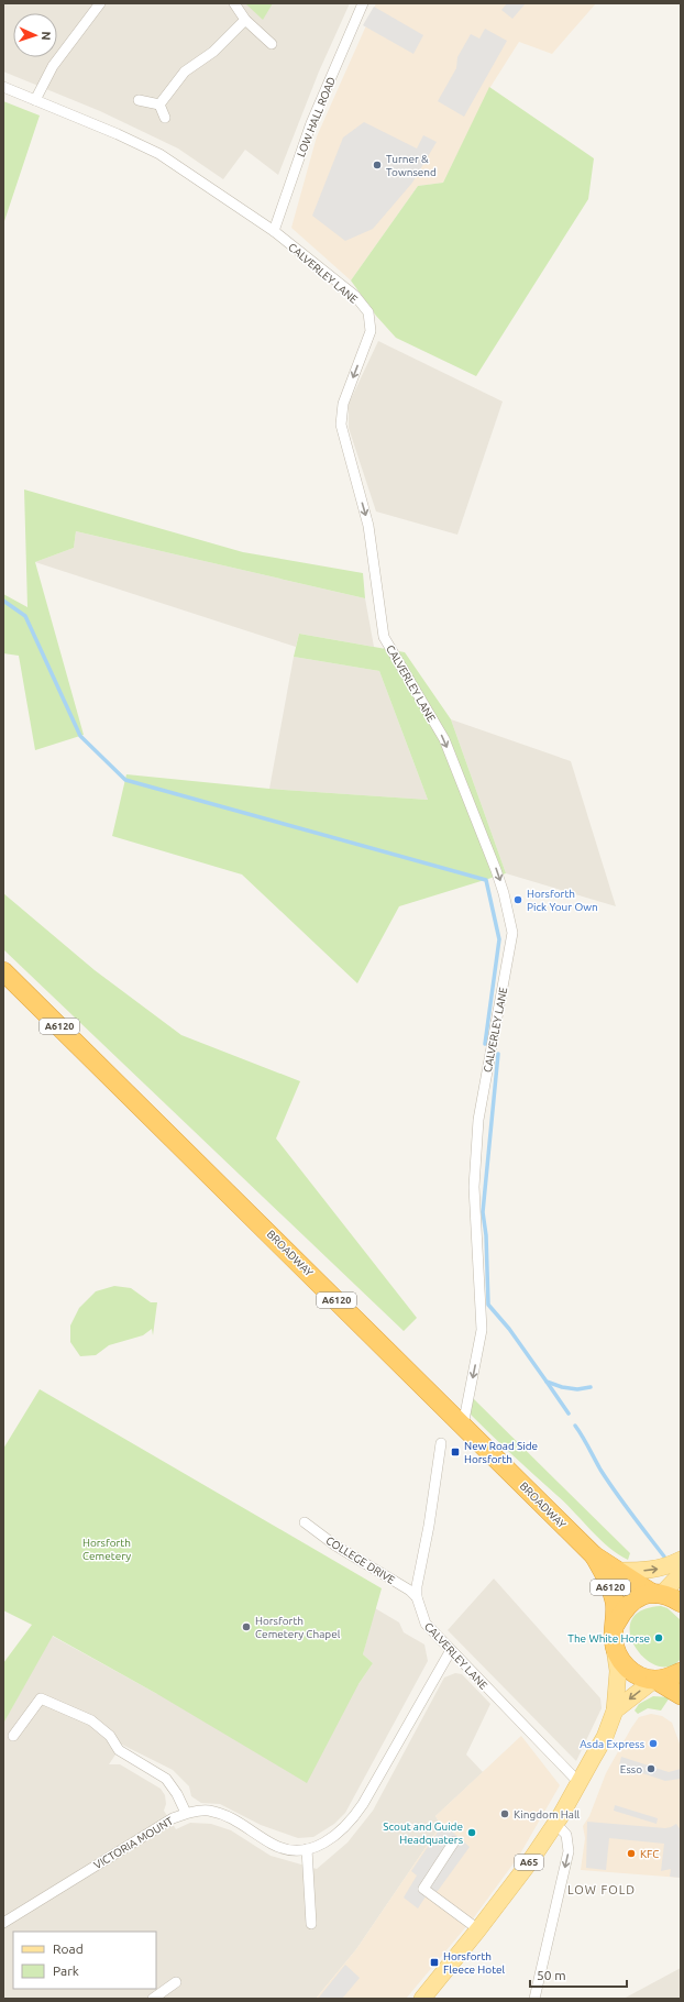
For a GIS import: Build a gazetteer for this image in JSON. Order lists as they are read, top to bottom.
{
  "streets": {
    "highway": ["A6120", "BROADWAY"],
    "main road": ["A65"],
    "street": [
      "LOW HALL ROAD",
      "CALVERLEY LANE",
      "COLLEGE DRIVE",
      "VICTORIA MOUNT"
    ]
  },
  "crossings": [
    ["LOW HALL ROAD", "CALVERLEY LANE"],
    ["CALVERLEY LANE", "BROADWAY"],
    ["CALVERLEY LANE", "COLLEGE DRIVE"],
    ["CALVERLEY LANE", "VICTORIA MOUNT"],
    ["CALVERLEY LANE", "A65"],
    ["A6120", "BROADWAY"]
  ],
  "one_way": ["CALVERLEY LANE"],
  "districts": ["LOW FOLD"],
  "parks": ["Horsforth Cemetery"],
  "places": {
    "other": [
      "Turner & Townsend",
      "Horsforth Pick Your Own",
      "Horsforth Cemetery Chapel",
      "The White Horse",
      "Asda Express",
      "Esso",
      "Kingdom Hall",
      "Scout and Guide Headquaters",
      "KFC"
    ],
    "transit": ["New Road Side Horsforth", "Horsforth Fleece Hotel"]
  },
  "legend": ["Road", "Park"],
  "scale_bar": "50 m",
  "north": "right"
}
